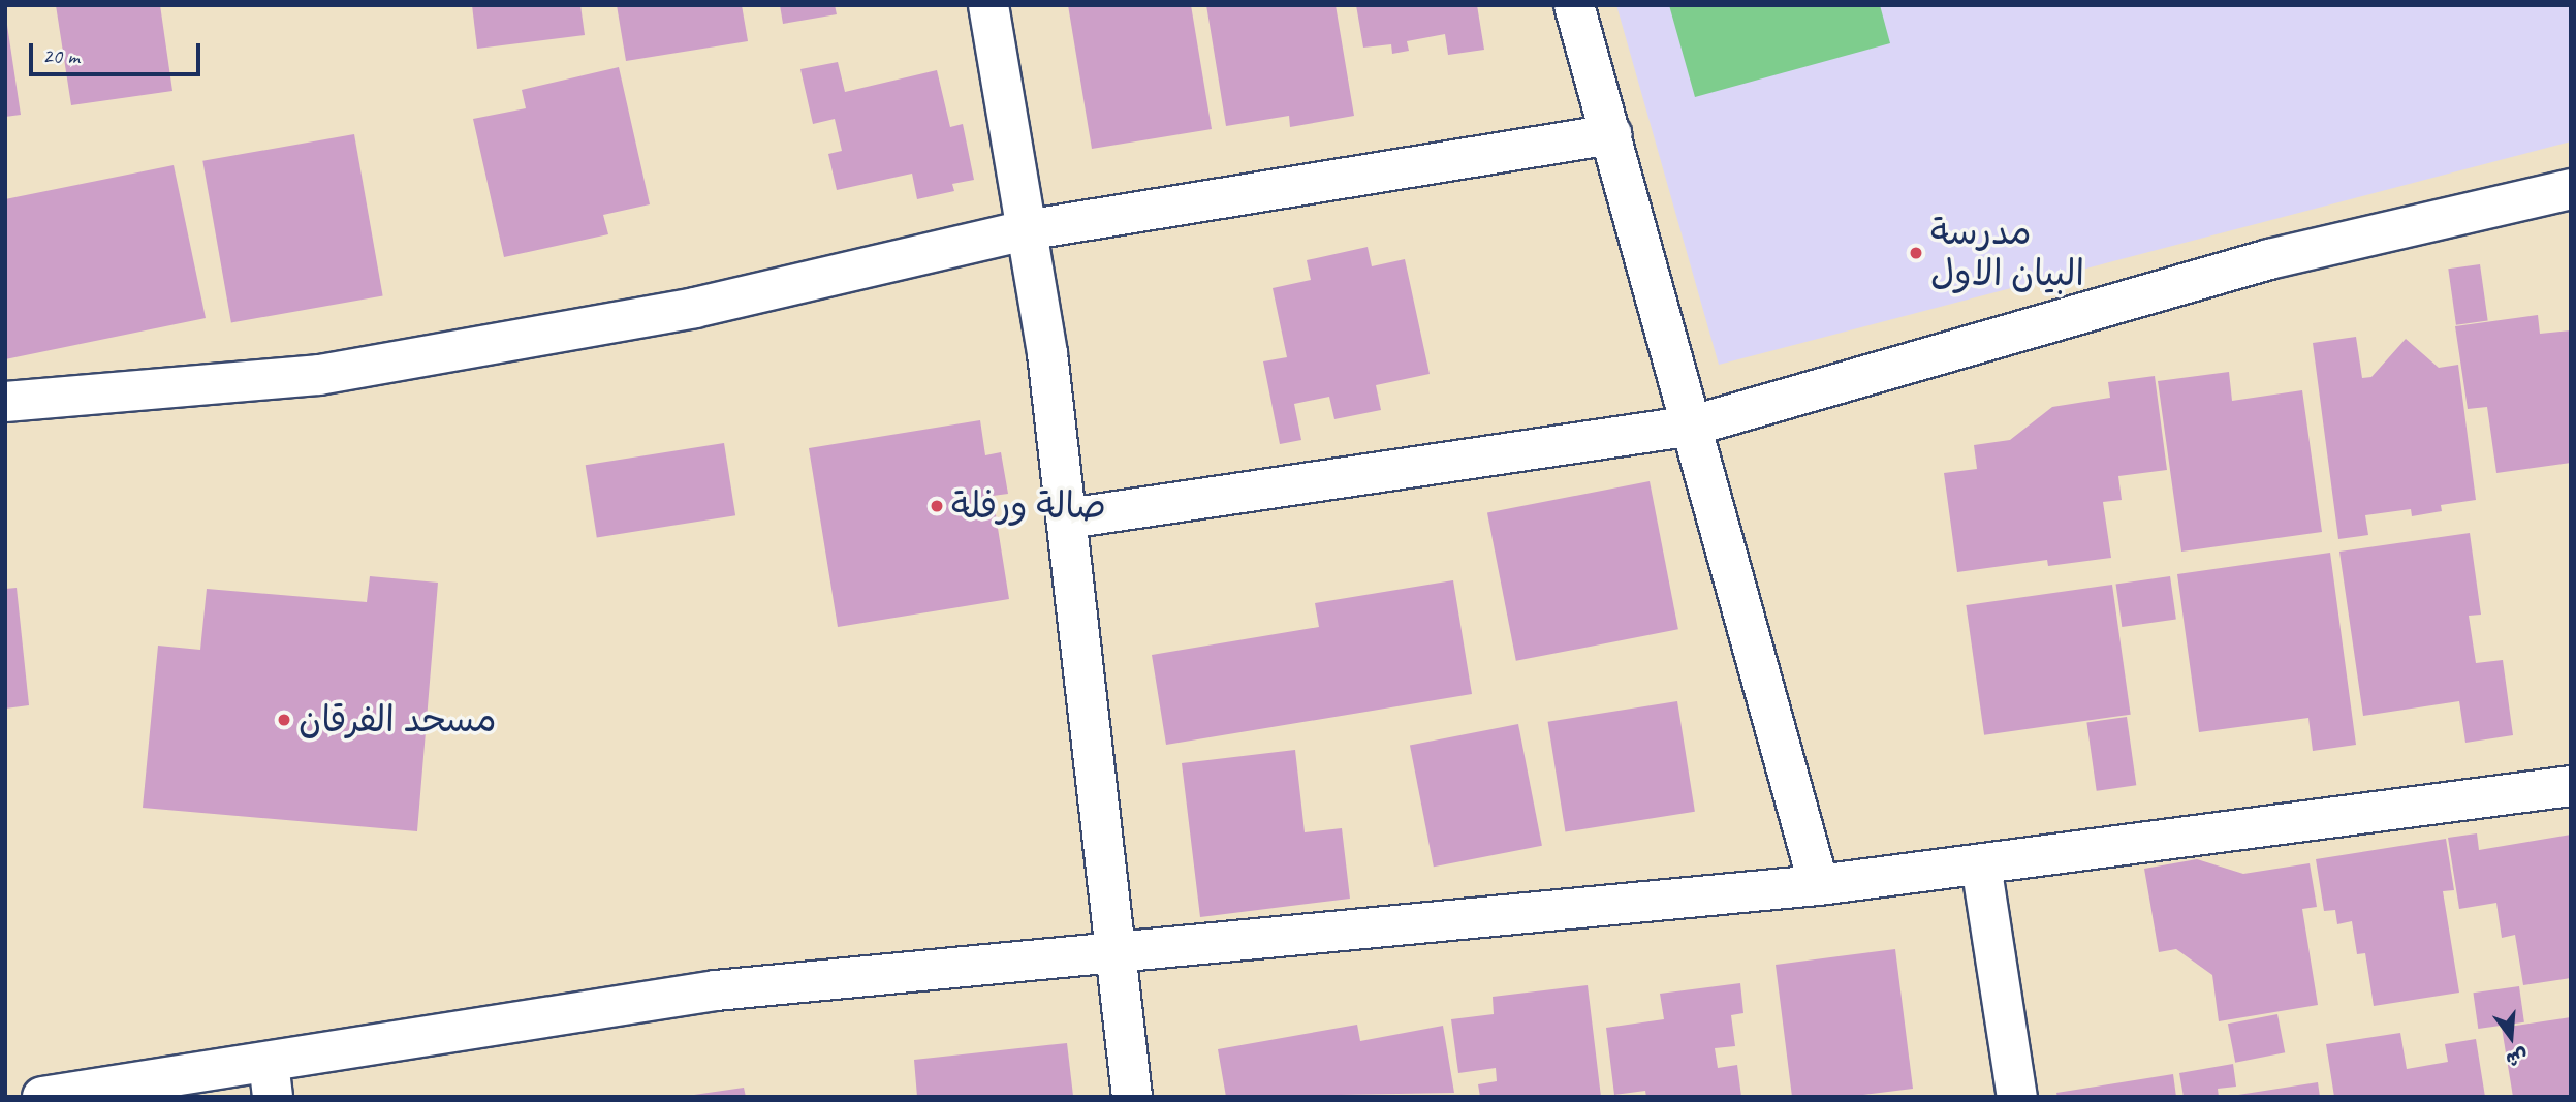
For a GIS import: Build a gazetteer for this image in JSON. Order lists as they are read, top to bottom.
{
  "places": ["مدرسة البيان الاول", "صالة ورفلة", "مسحد الفرقان"],
  "scale_bar": "20 m",
  "north": "bottom"
}
